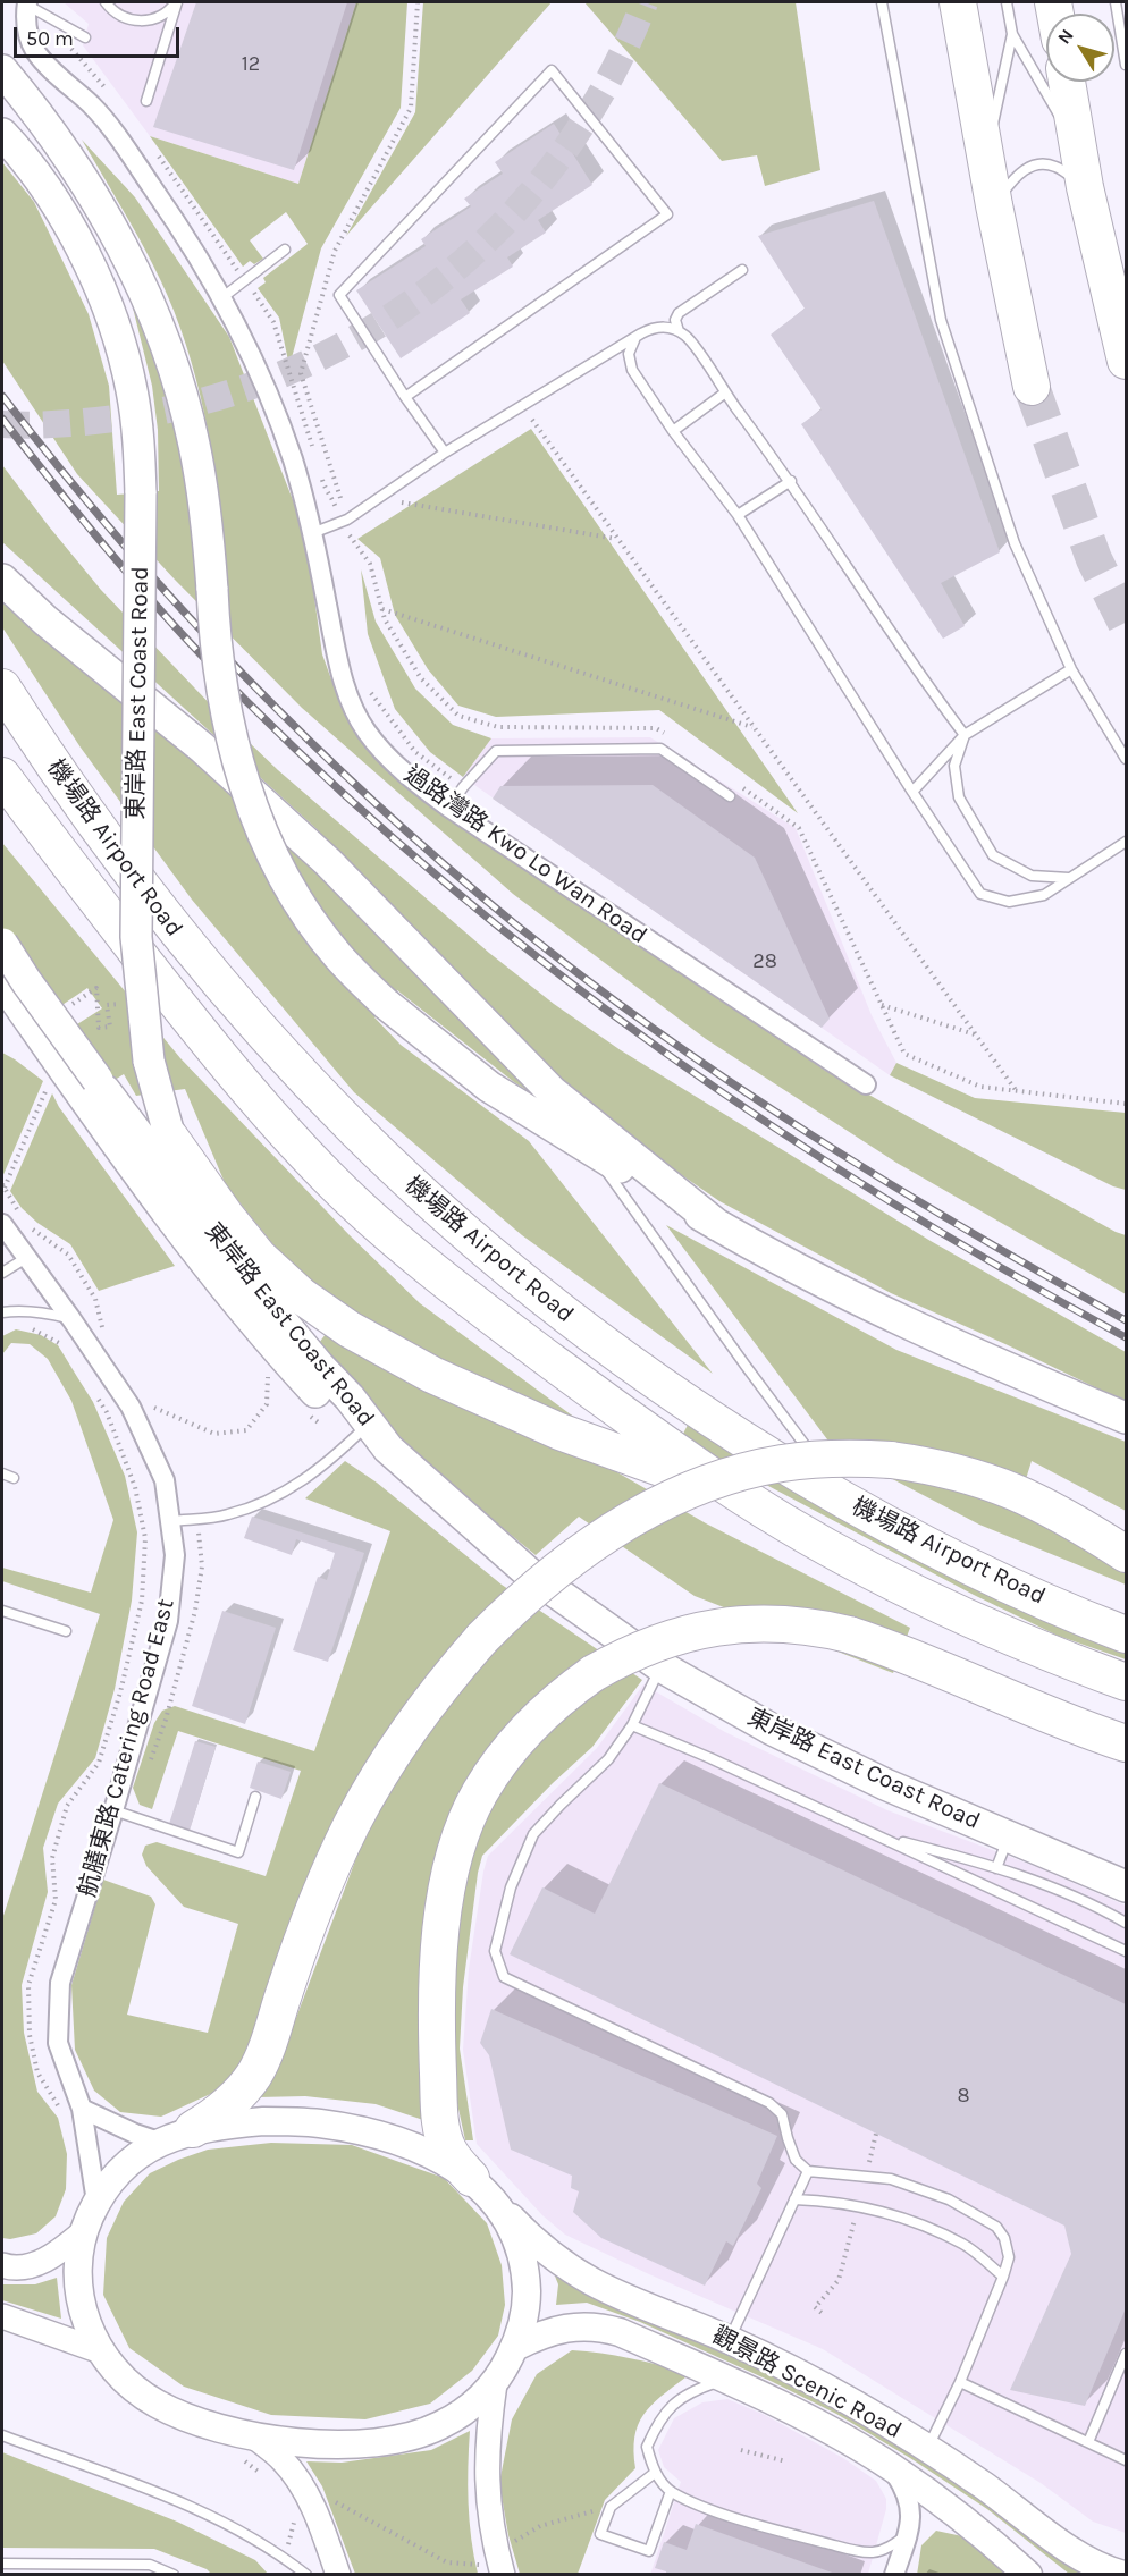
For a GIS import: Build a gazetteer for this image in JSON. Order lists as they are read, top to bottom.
{
  "streets": {
    "highway": ["機場路 Airport Road"],
    "main road": ["東岸路 East Coast Road", "觀景路 Scenic Road"],
    "street": ["過路灣路 Kwo Lo Wan Road", "航膳東路 Catering Road East"]
  },
  "house_numbers": ["12", "28", "8"],
  "scale_bar": "50 m",
  "north": "top left"
}
